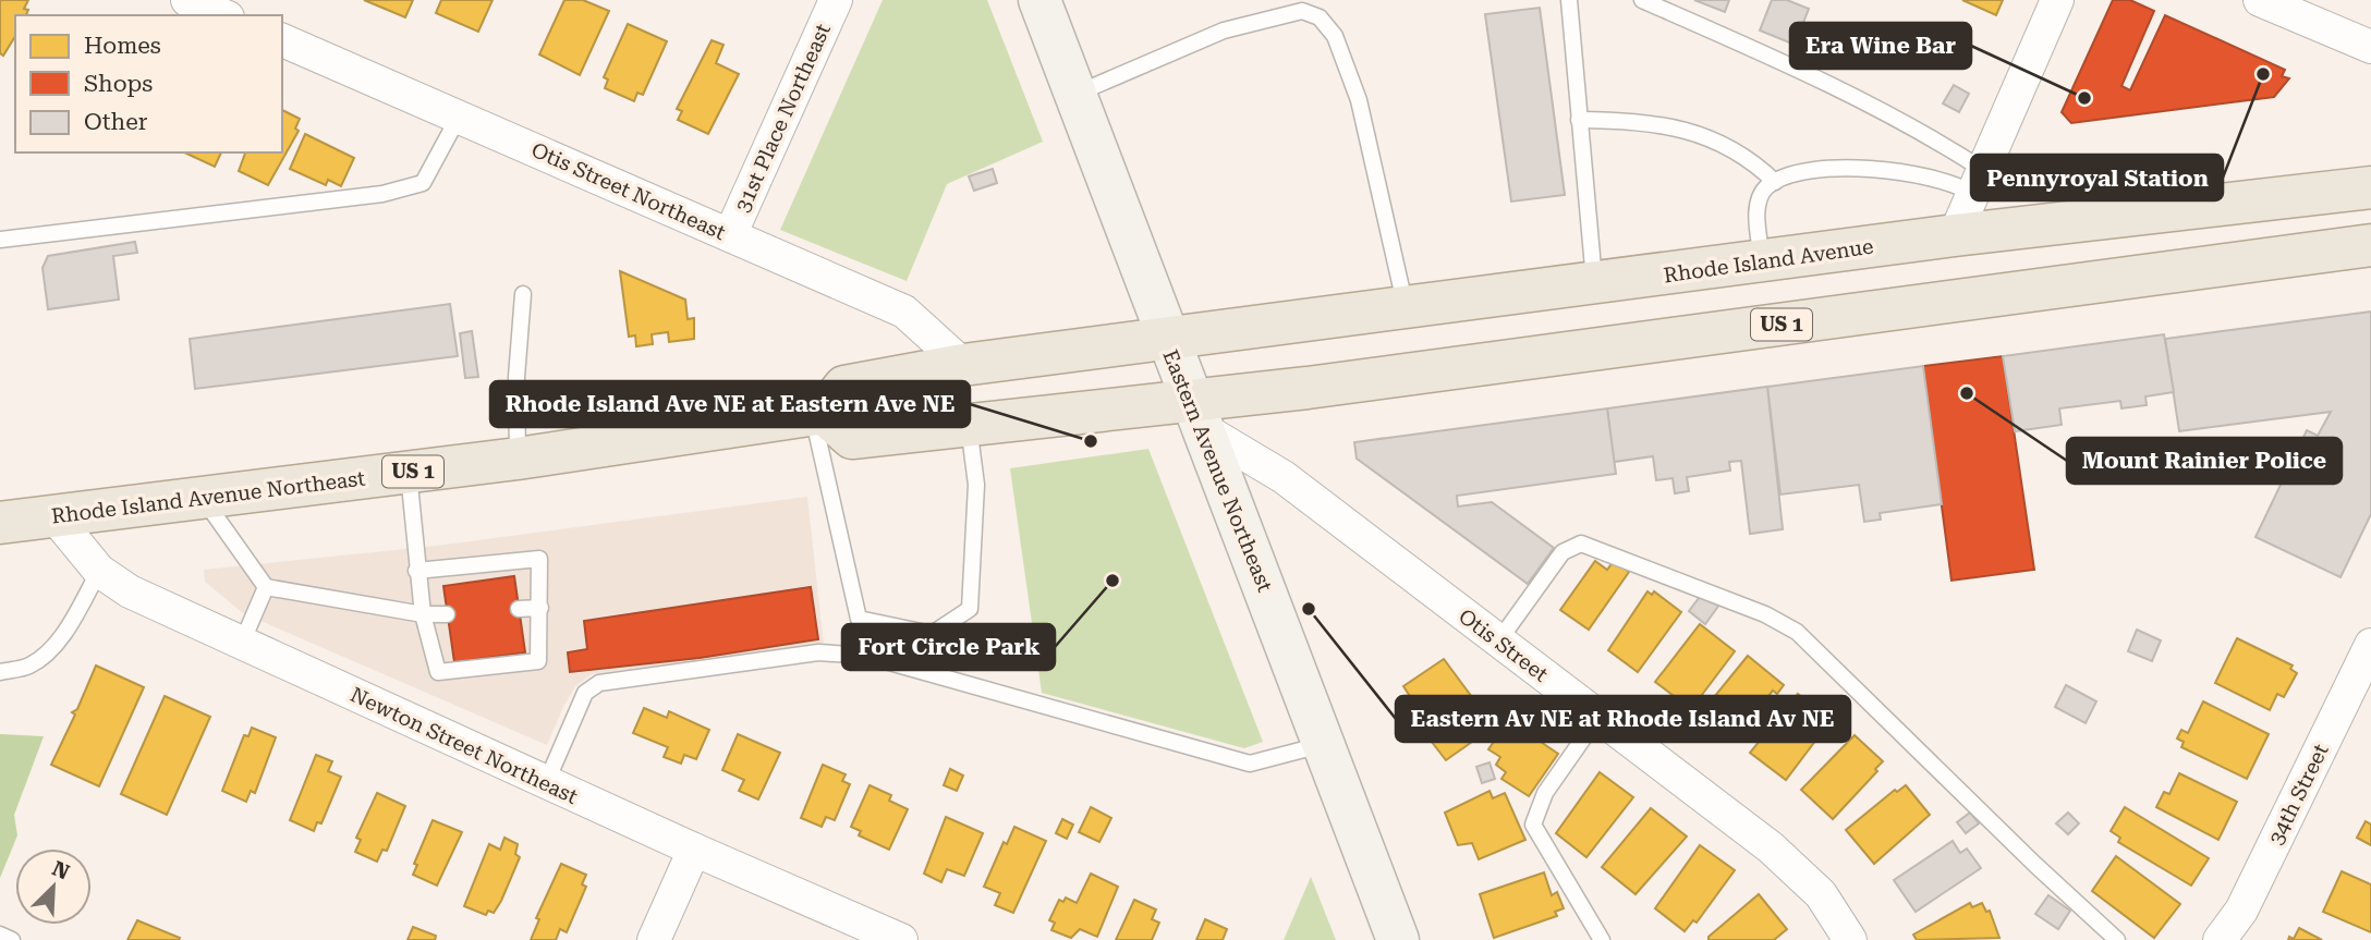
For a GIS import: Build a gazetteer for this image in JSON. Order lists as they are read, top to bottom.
{
  "streets": {
    "main road": [
      "Rhode Island Avenue",
      "US 1",
      "Eastern Avenue Northeast",
      "Rhode Island Avenue Northeast"
    ],
    "street": [
      "31st Place Northeast",
      "Otis Street Northeast",
      "Otis Street",
      "Newton Street Northeast",
      "34th Street"
    ]
  },
  "crossings": [
    ["31st Place Northeast", "Otis Street Northeast"],
    ["Rhode Island Avenue", "Eastern Avenue Northeast"],
    ["US 1", "Eastern Avenue Northeast"],
    ["US 1", "Rhode Island Avenue Northeast"],
    ["US 1", "Otis Street"],
    ["Eastern Avenue Northeast", "Otis Street"],
    ["Rhode Island Avenue Northeast", "Newton Street Northeast"]
  ],
  "places": [
    "Pennyroyal Station",
    "Era Wine Bar",
    "Mount Rainier Police",
    "Rhode Island Ave NE at Eastern Ave NE",
    "Fort Circle Park",
    "Eastern Av NE at Rhode Island Av NE"
  ],
  "legend": ["Homes", "Shops", "Other"],
  "north": "top right"
}
